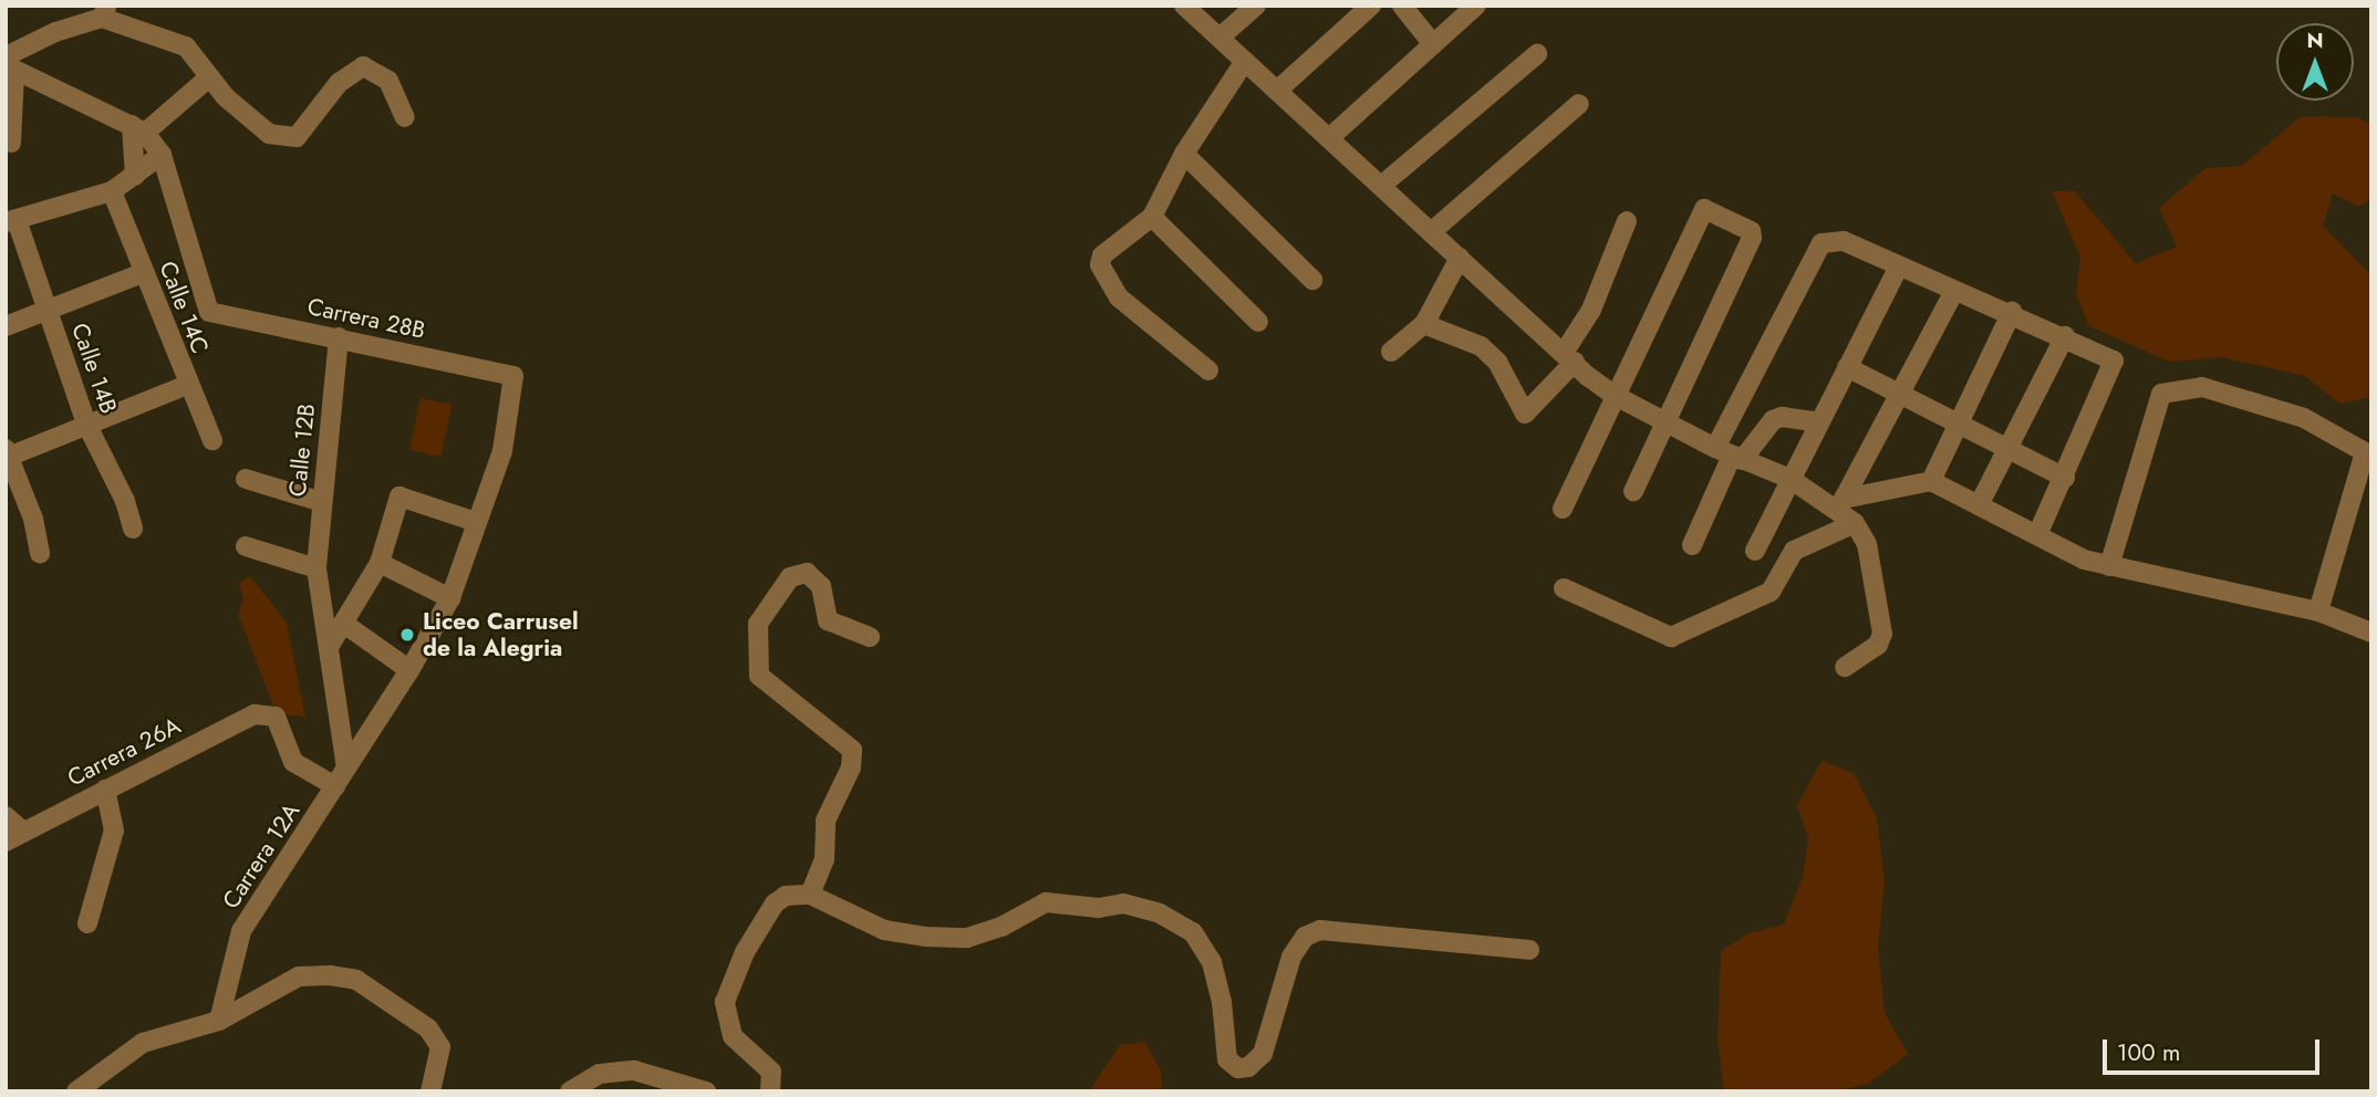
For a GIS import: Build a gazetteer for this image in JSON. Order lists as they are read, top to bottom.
{
  "streets": {
    "street": [
      "Calle 14C",
      "Carrera 28B",
      "Calle 14B",
      "Calle 12B",
      "Carrera 26A",
      "Carrera 12A"
    ]
  },
  "crossings": [
    ["Carrera 28B", "Calle 12B"],
    ["Carrera 28B", "Carrera 12A"],
    ["Calle 12B", "Carrera 12A"],
    ["Carrera 26A", "Carrera 12A"]
  ],
  "places": ["Liceo Carrusel de la Alegria"],
  "scale_bar": "100 m",
  "north": "top"
}
